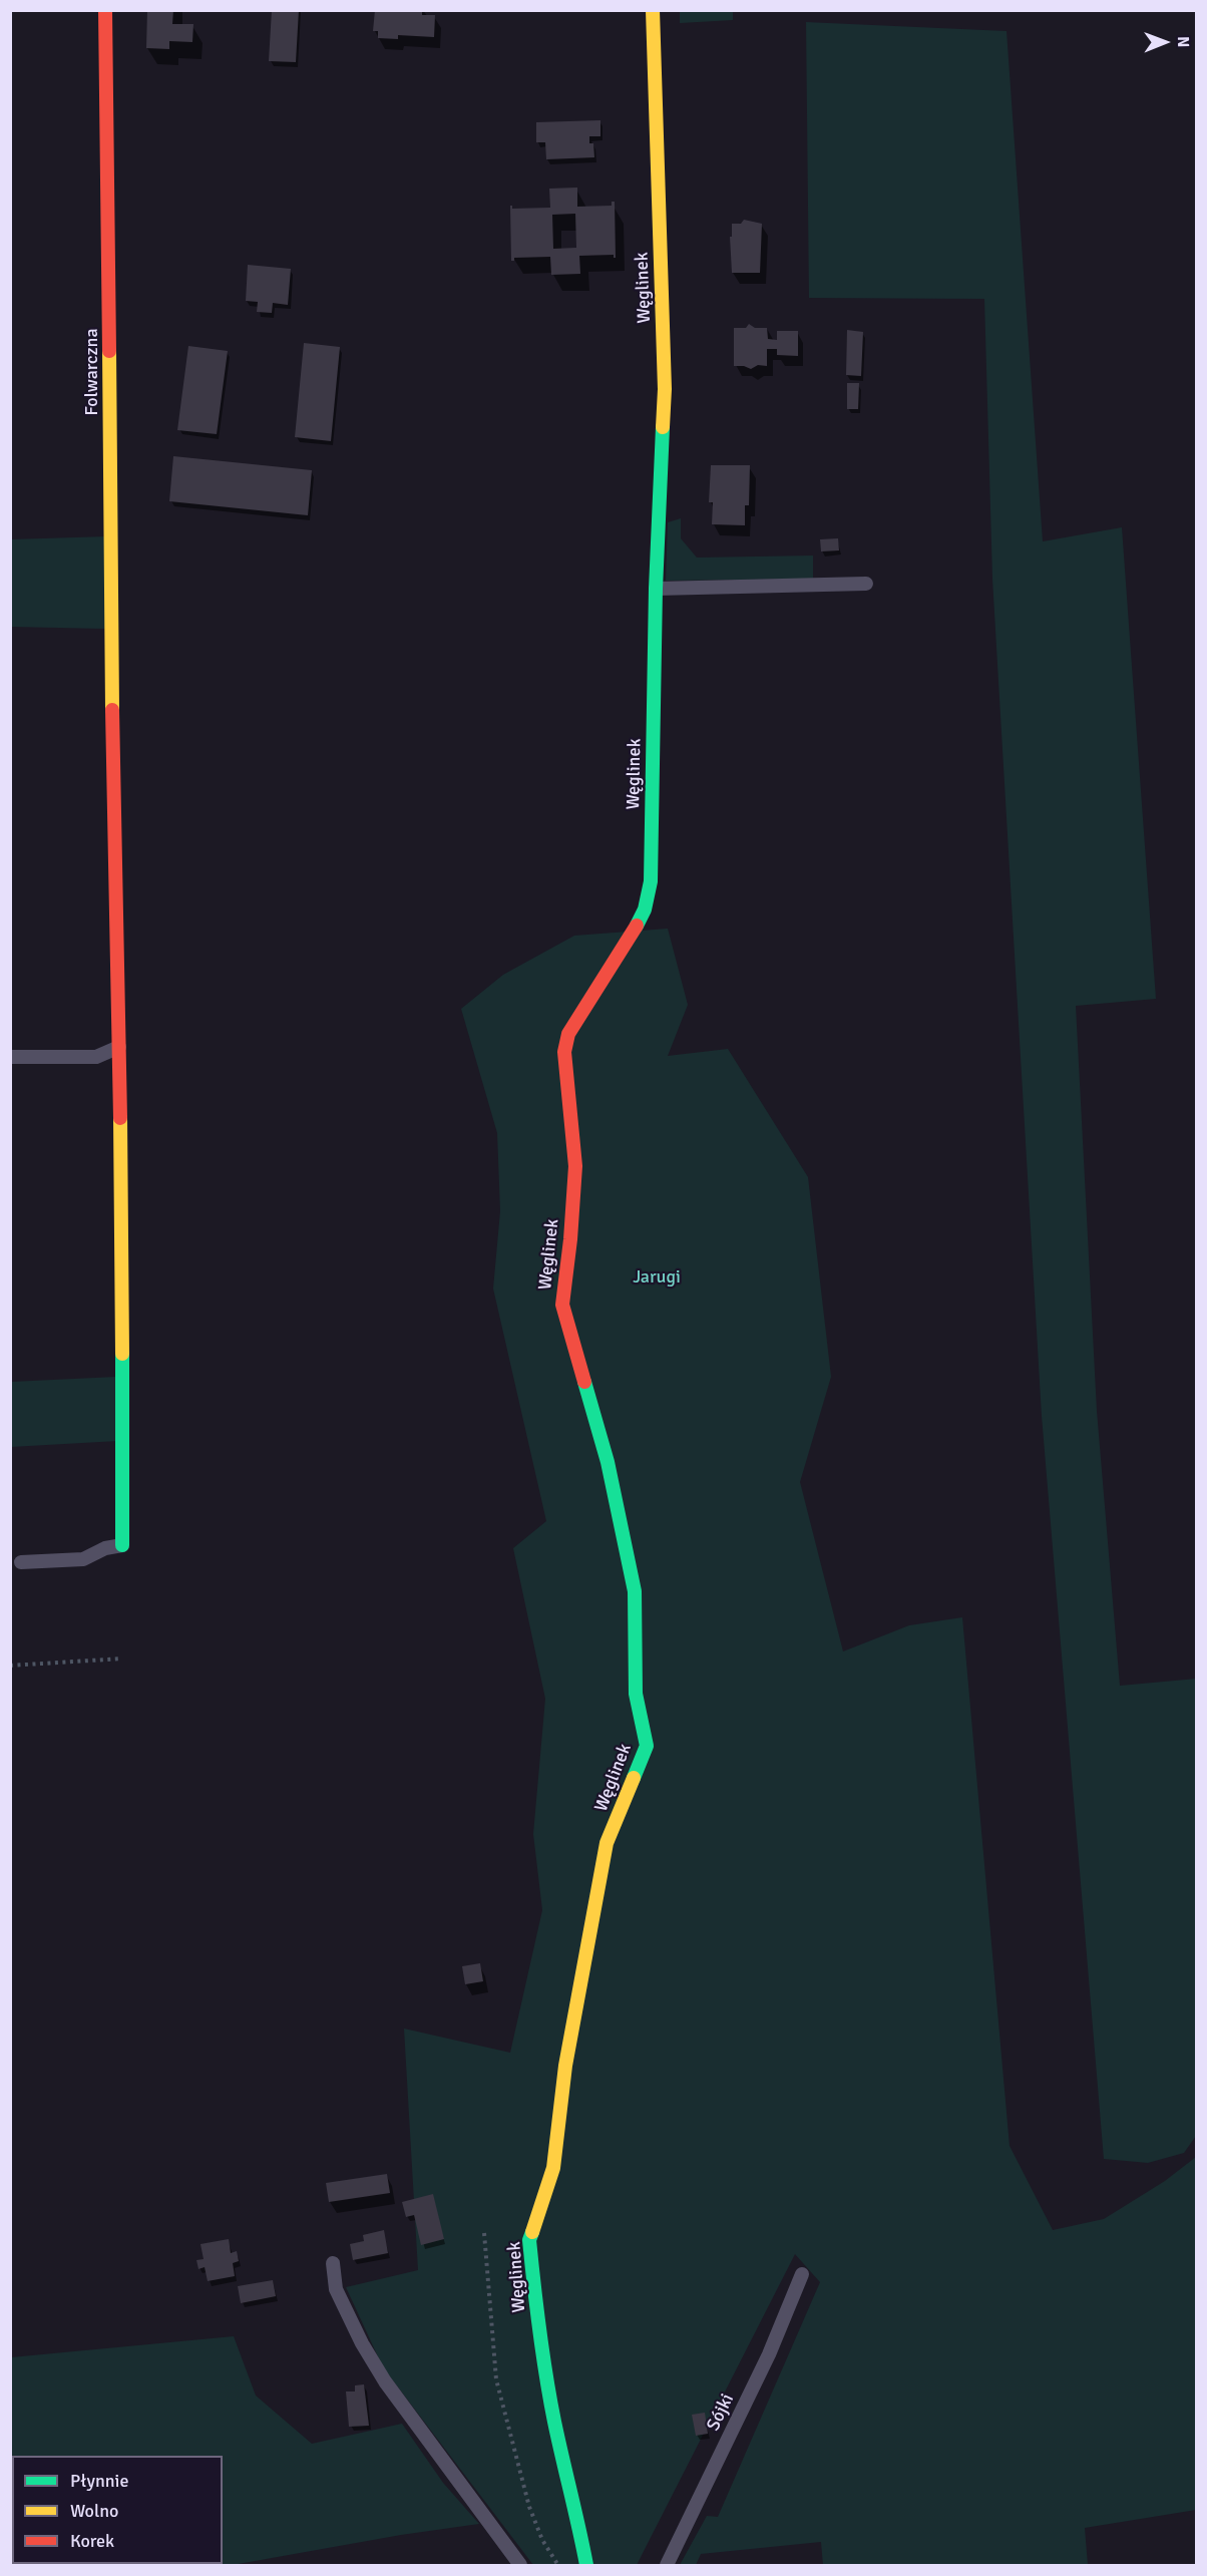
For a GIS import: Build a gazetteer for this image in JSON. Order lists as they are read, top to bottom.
{
  "streets": {
    "street": ["Węglinek", "Folwarczna"],
    "lane": ["Sójki"]
  },
  "parks": ["Jarugi"],
  "legend": ["Płynnie", "Wolno", "Korek"],
  "north": "right"
}
